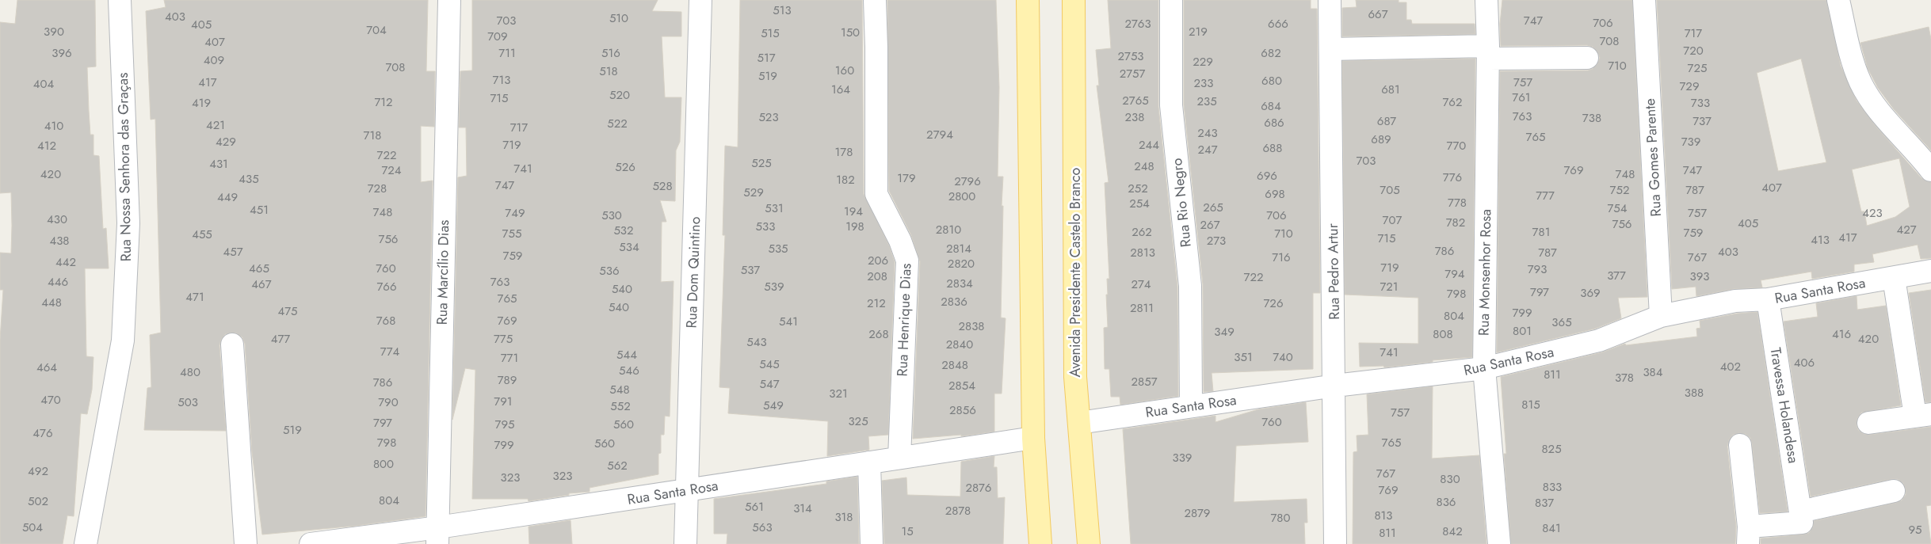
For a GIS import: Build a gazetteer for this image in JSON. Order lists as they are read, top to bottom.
{
  "streets": {
    "main road": ["Avenida Presidente Castelo Branco"],
    "street": [
      "Rua Gomes Parente",
      "Rua Nossa Senhora das Graças",
      "Rua Rio Negro",
      "Rua Pedro Artur",
      "Rua Marcílio Dias",
      "Rua Dom Quintino",
      "Rua Monsenhor Rosa",
      "Rua Santa Rosa",
      "Rua Henrique Dias",
      "Travessa Holandesa"
    ]
  },
  "crossings": [
    ["Rua Gomes Parente", "Rua Santa Rosa"],
    ["Rua Rio Negro", "Rua Santa Rosa"],
    ["Rua Pedro Artur", "Rua Santa Rosa"],
    ["Rua Marcílio Dias", "Rua Santa Rosa"],
    ["Rua Dom Quintino", "Rua Santa Rosa"],
    ["Avenida Presidente Castelo Branco", "Rua Santa Rosa"],
    ["Rua Monsenhor Rosa", "Rua Santa Rosa"],
    ["Rua Santa Rosa", "Rua Henrique Dias"],
    ["Rua Santa Rosa", "Travessa Holandesa"]
  ],
  "house_numbers": [
    "513",
    "667",
    "403",
    "510",
    "703",
    "747",
    "706",
    "2763",
    "666",
    "405",
    "704",
    "390",
    "219",
    "150",
    "515",
    "717",
    "709",
    "708",
    "407",
    "720",
    "396",
    "711",
    "516",
    "682",
    "2753",
    "517",
    "409",
    "229",
    "710",
    "708",
    "725",
    "160",
    "518",
    "2757",
    "519",
    "713",
    "680",
    "417",
    "757",
    "233",
    "404",
    "729",
    "164",
    "681",
    "520",
    "761",
    "715",
    "2765",
    "235",
    "712",
    "762",
    "419",
    "733",
    "684",
    "763",
    "523",
    "238",
    "738",
    "687",
    "737",
    "686",
    "522",
    "421",
    "410",
    "717",
    "243",
    "2794",
    "718",
    "765",
    "689",
    "429",
    "739",
    "719",
    "244",
    "412",
    "770",
    "688",
    "247",
    "178",
    "722",
    "703",
    "525",
    "431",
    "248",
    "526",
    "741",
    "724",
    "769",
    "747",
    "420",
    "748",
    "696",
    "776",
    "179",
    "435",
    "182",
    "2796",
    "747",
    "528",
    "407",
    "728",
    "252",
    "705",
    "752",
    "787",
    "529",
    "698",
    "777",
    "2800",
    "449",
    "778",
    "254",
    "265",
    "531",
    "754",
    "451",
    "194",
    "748",
    "749",
    "757",
    "423",
    "530",
    "706",
    "430",
    "707",
    "782",
    "405",
    "756",
    "267",
    "533",
    "198",
    "2810",
    "427",
    "532",
    "262",
    "781",
    "759",
    "755",
    "710",
    "455",
    "417",
    "715",
    "756",
    "413",
    "438",
    "273",
    "534",
    "535",
    "2814",
    "786",
    "457",
    "403",
    "2813",
    "787",
    "759",
    "716",
    "767",
    "206",
    "442",
    "2820",
    "719",
    "465",
    "760",
    "793",
    "537",
    "536",
    "794",
    "377",
    "208",
    "393",
    "722",
    "446",
    "763",
    "2834",
    "467",
    "274",
    "766",
    "539",
    "721",
    "540",
    "797",
    "369",
    "798",
    "471",
    "765",
    "2836",
    "448",
    "212",
    "726",
    "540",
    "2811",
    "475",
    "799",
    "804",
    "768",
    "769",
    "541",
    "365",
    "2838",
    "801",
    "349",
    "268",
    "808",
    "416",
    "477",
    "775",
    "420",
    "543",
    "2840",
    "774",
    "741",
    "544",
    "351",
    "740",
    "771",
    "406",
    "545",
    "2848",
    "402",
    "464",
    "546",
    "480",
    "384",
    "811",
    "378",
    "789",
    "2857",
    "786",
    "547",
    "2854",
    "548",
    "388",
    "321",
    "470",
    "791",
    "503",
    "790",
    "815",
    "549",
    "552",
    "2856",
    "757",
    "325",
    "760",
    "797",
    "795",
    "560",
    "519",
    "476",
    "798",
    "765",
    "560",
    "799",
    "825",
    "339",
    "800",
    "562",
    "492",
    "767",
    "323",
    "323",
    "830",
    "833",
    "2876",
    "769",
    "804",
    "502",
    "836",
    "837",
    "561",
    "314",
    "2878",
    "2879",
    "813",
    "318",
    "780",
    "504",
    "563",
    "841",
    "95",
    "15",
    "842",
    "811"
  ]
}
